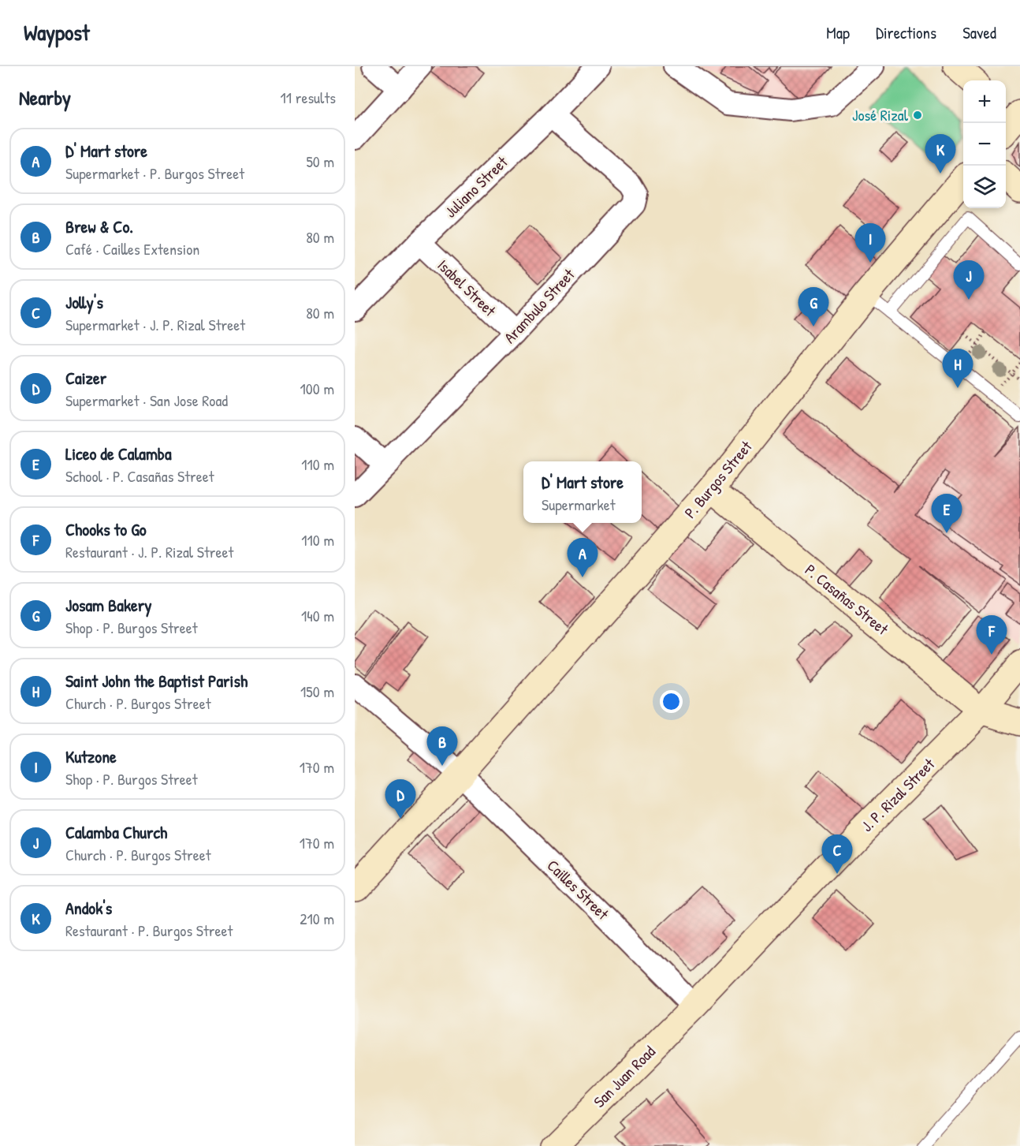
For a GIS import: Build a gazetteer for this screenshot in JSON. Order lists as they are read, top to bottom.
{
  "streets": {
    "street": [
      "Juliano Street",
      "Isabel Street",
      "Arambulo Street",
      "P. Burgos Street",
      "P. Casañas Street",
      "J. P. Rizal Street",
      "Cailles Street",
      "San Juan Road"
    ]
  },
  "crossings": [
    ["Juliano Street", "Isabel Street"],
    ["Juliano Street", "Arambulo Street"],
    ["Isabel Street", "Arambulo Street"],
    ["P. Burgos Street", "P. Casañas Street"],
    ["P. Burgos Street", "Cailles Street"],
    ["P. Casañas Street", "J. P. Rizal Street"],
    ["J. P. Rizal Street", "Cailles Street"],
    ["J. P. Rizal Street", "San Juan Road"],
    ["Cailles Street", "San Juan Road"]
  ],
  "places": ["José Rizal"],
  "page": {
    "header": "Waypost",
    "nav": ["Map", "Directions", "Saved"],
    "heading": ["Nearby", "11 results"],
    "map_buttons": ["+", "−"],
    "list": [
      {
        "mark": "A",
        "name": "D' Mart store",
        "note": "Supermarket · P. Burgos Street",
        "value": "50 m"
      },
      {
        "mark": "B",
        "name": "Brew & Co.",
        "note": "Café · Cailles Extension",
        "value": "80 m"
      },
      {
        "mark": "C",
        "name": "Jolly's",
        "note": "Supermarket · J. P. Rizal Street",
        "value": "80 m"
      },
      {
        "mark": "D",
        "name": "Caizer",
        "note": "Supermarket · San Jose Road",
        "value": "100 m"
      },
      {
        "mark": "E",
        "name": "Liceo de Calamba",
        "note": "School · P. Casañas Street",
        "value": "110 m"
      },
      {
        "mark": "F",
        "name": "Chooks to Go",
        "note": "Restaurant · J. P. Rizal Street",
        "value": "110 m"
      },
      {
        "mark": "G",
        "name": "Josam Bakery",
        "note": "Shop · P. Burgos Street",
        "value": "140 m"
      },
      {
        "mark": "H",
        "name": "Saint John the Baptist Parish",
        "note": "Church · P. Burgos Street",
        "value": "150 m"
      },
      {
        "mark": "I",
        "name": "Kutzone",
        "note": "Shop · P. Burgos Street",
        "value": "170 m"
      },
      {
        "mark": "J",
        "name": "Calamba Church",
        "note": "Church · P. Burgos Street",
        "value": "170 m"
      },
      {
        "mark": "K",
        "name": "Andok's",
        "note": "Restaurant · P. Burgos Street",
        "value": "210 m"
      }
    ],
    "pins": [
      "K",
      "I",
      "J",
      "G",
      "H",
      "E",
      "A",
      "F",
      "B",
      "D",
      "C"
    ],
    "popup": ["D' Mart store", "Supermarket"]
  }
}
